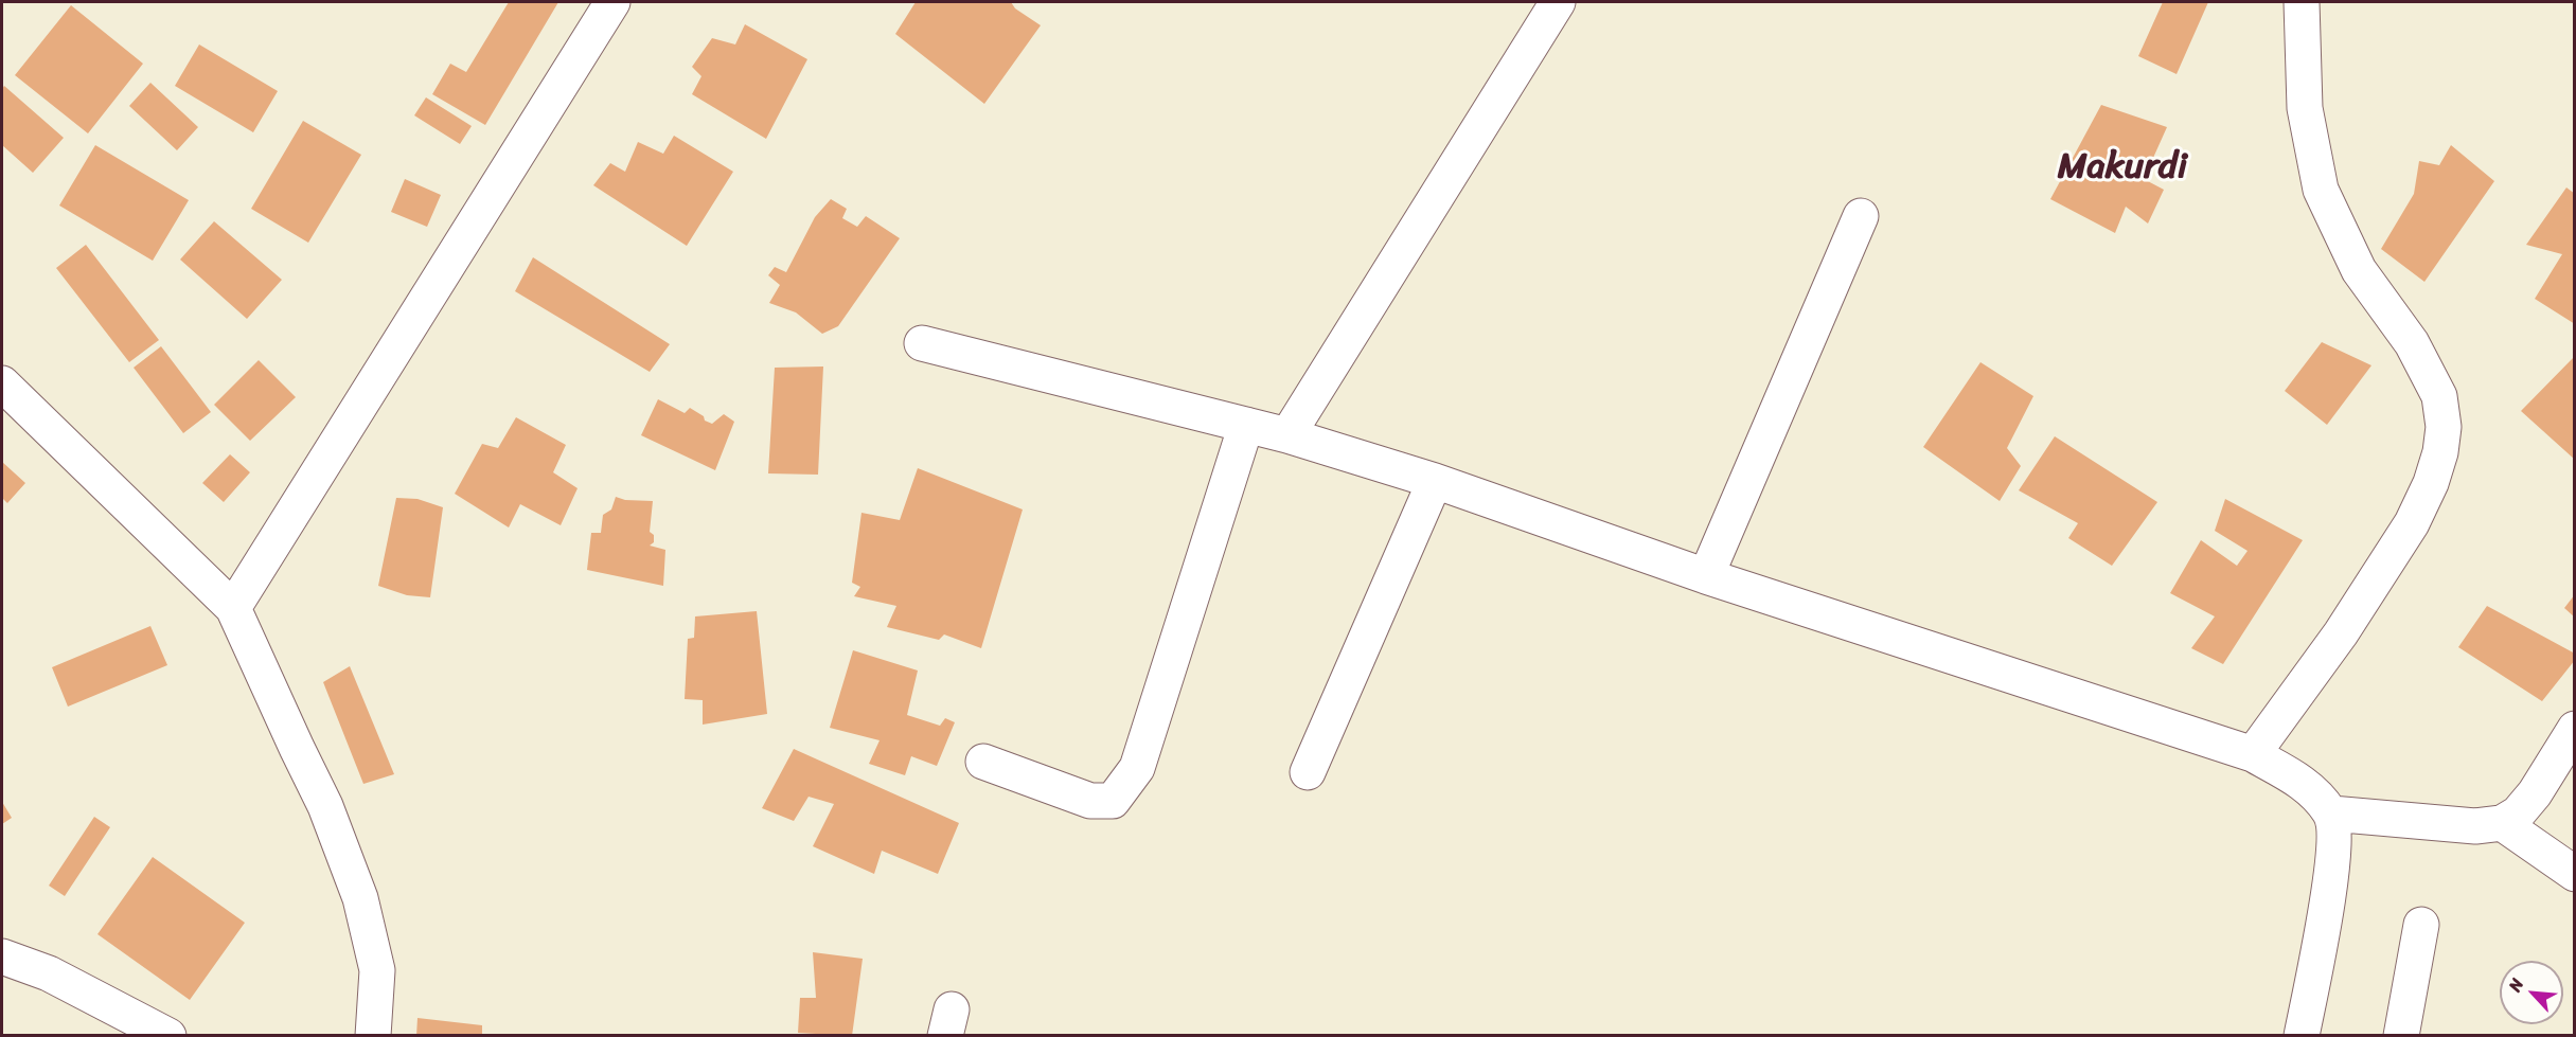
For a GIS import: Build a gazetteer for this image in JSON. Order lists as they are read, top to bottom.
{
  "districts": ["Makurdi"],
  "north": "top left"
}
